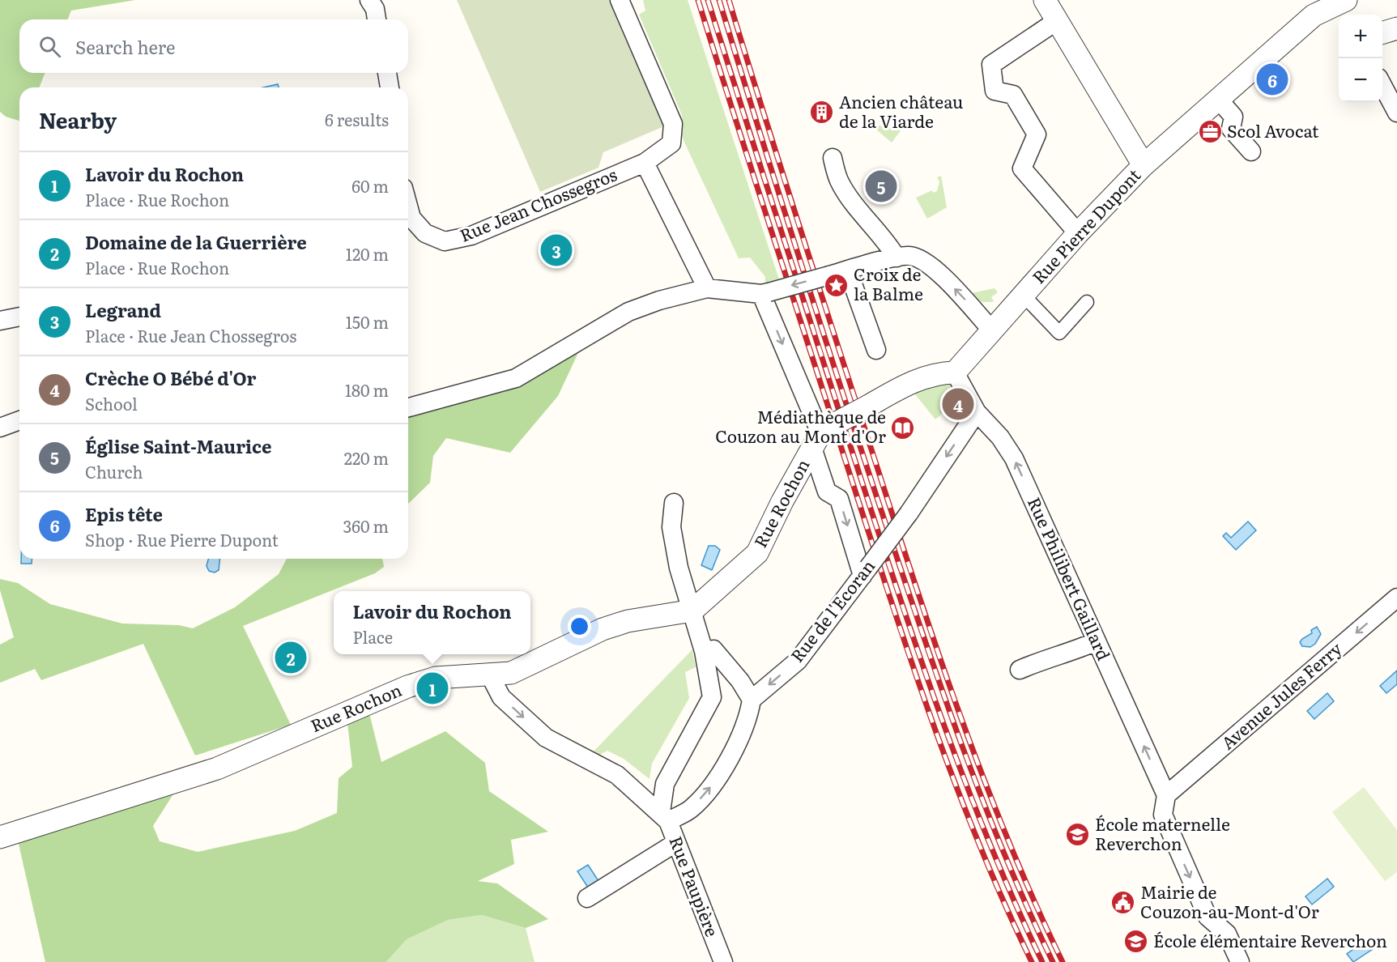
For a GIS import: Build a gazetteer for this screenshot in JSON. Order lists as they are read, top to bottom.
{
  "streets": {
    "street": [
      "Rue Jean Chossegros",
      "Rue Pierre Dupont",
      "Rue Rochon",
      "Rue Philibert Gaillard",
      "Rue de l'Ecoran",
      "Avenue Jules Ferry",
      "Rue Paupière"
    ]
  },
  "crossings": [
    ["Rue Pierre Dupont", "Rue Philibert Gaillard"],
    ["Rue Philibert Gaillard", "Rue de l'Ecoran"],
    ["Rue Philibert Gaillard", "Avenue Jules Ferry"]
  ],
  "one_way": ["Rue Philibert Gaillard", "Rue de l'Ecoran", "Avenue Jules Ferry"],
  "places": {
    "building": ["Ancien château de la Viarde"],
    "office": ["Scol Avocat"],
    "place": ["Croix de la Balme"],
    "library": ["Médiathèque de Couzon au Mont d'Or"],
    "school or university": ["École maternelle Reverchon", "École élémentaire Reverchon"],
    "public building": ["Mairie de Couzon-au-Mont-d'Or"]
  },
  "page": {
    "map_buttons": ["+", "−"],
    "search": "Search here",
    "pins": [
      "6",
      "5",
      "3",
      "4",
      "2",
      "1"
    ],
    "heading": ["Nearby", "6 results"],
    "list": [
      {
        "mark": "1",
        "name": "Lavoir du Rochon",
        "note": "Place · Rue Rochon",
        "value": "60 m"
      },
      {
        "mark": "2",
        "name": "Domaine de la Guerrière",
        "note": "Place · Rue Rochon",
        "value": "120 m"
      },
      {
        "mark": "3",
        "name": "Legrand",
        "note": "Place · Rue Jean Chossegros",
        "value": "150 m"
      },
      {
        "mark": "4",
        "name": "Crèche O Bébé d'Or",
        "note": "School",
        "value": "180 m"
      },
      {
        "mark": "5",
        "name": "Église Saint-Maurice",
        "note": "Church",
        "value": "220 m"
      },
      {
        "mark": "6",
        "name": "Epis tête",
        "note": "Shop · Rue Pierre Dupont",
        "value": "360 m"
      }
    ],
    "popup": ["Lavoir du Rochon", "Place"]
  }
}
